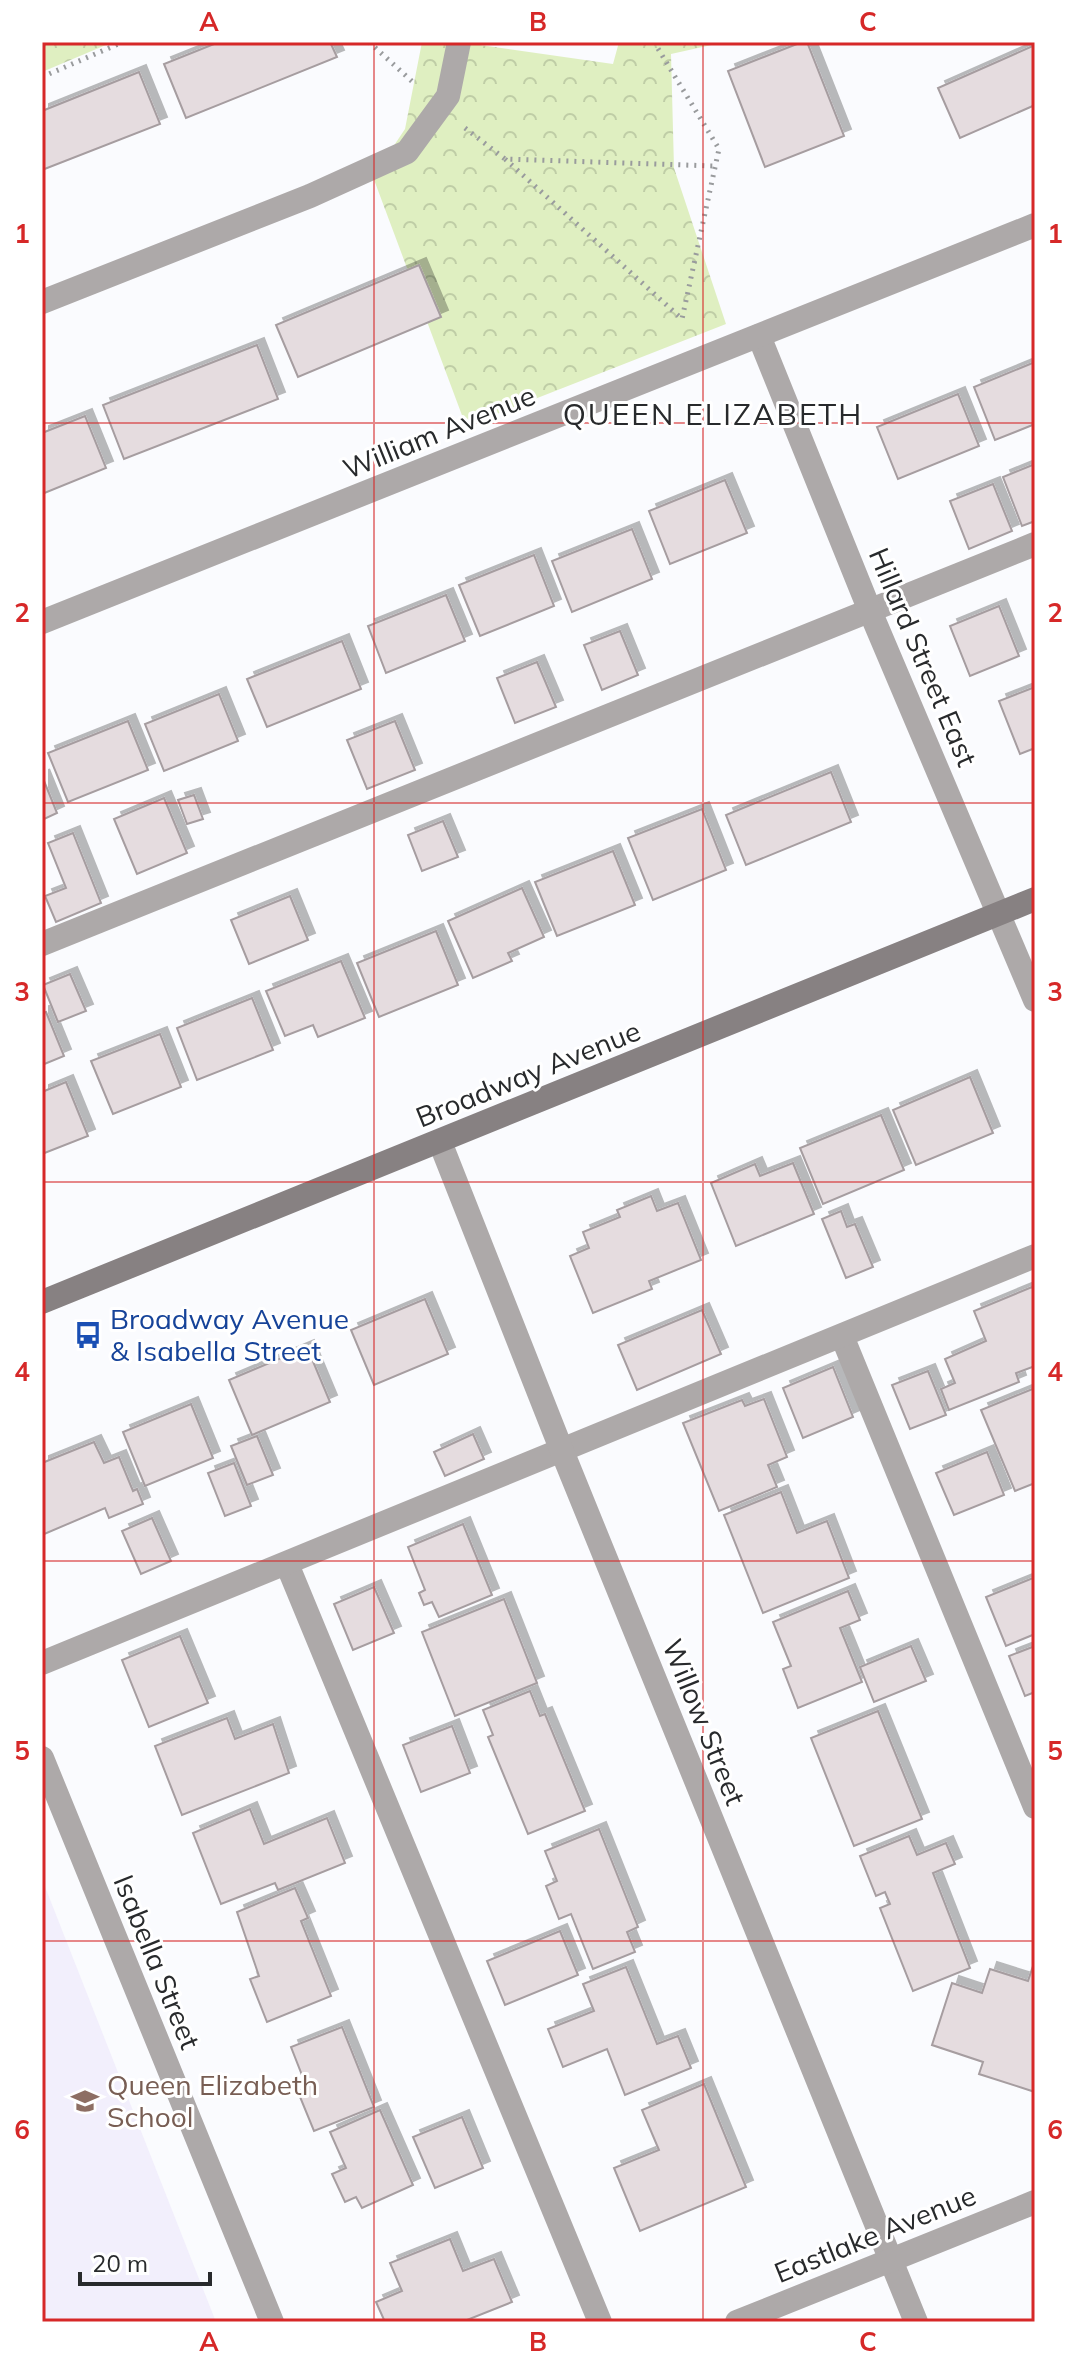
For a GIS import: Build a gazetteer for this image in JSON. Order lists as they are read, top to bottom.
{
  "streets": {
    "street": [
      "William Avenue",
      "Hillard Street East",
      "Broadway Avenue",
      "Willow Street",
      "Isabella Street",
      "Eastlake Avenue"
    ]
  },
  "crossings": [
    ["William Avenue", "Hillard Street East"],
    ["Hillard Street East", "Broadway Avenue"],
    ["Broadway Avenue", "Willow Street"],
    ["Willow Street", "Eastlake Avenue"]
  ],
  "districts": ["QUEEN ELIZABETH"],
  "places": {
    "bus stop": ["Broadway Avenue & Isabella Street"],
    "school or university": ["Queen Elizabeth School"]
  },
  "scale_bar": "20 m",
  "grid": {
    "columns": ["A", "B", "C"],
    "rows": [
      "1",
      "2",
      "3",
      "4",
      "5",
      "6"
    ]
  }
}
